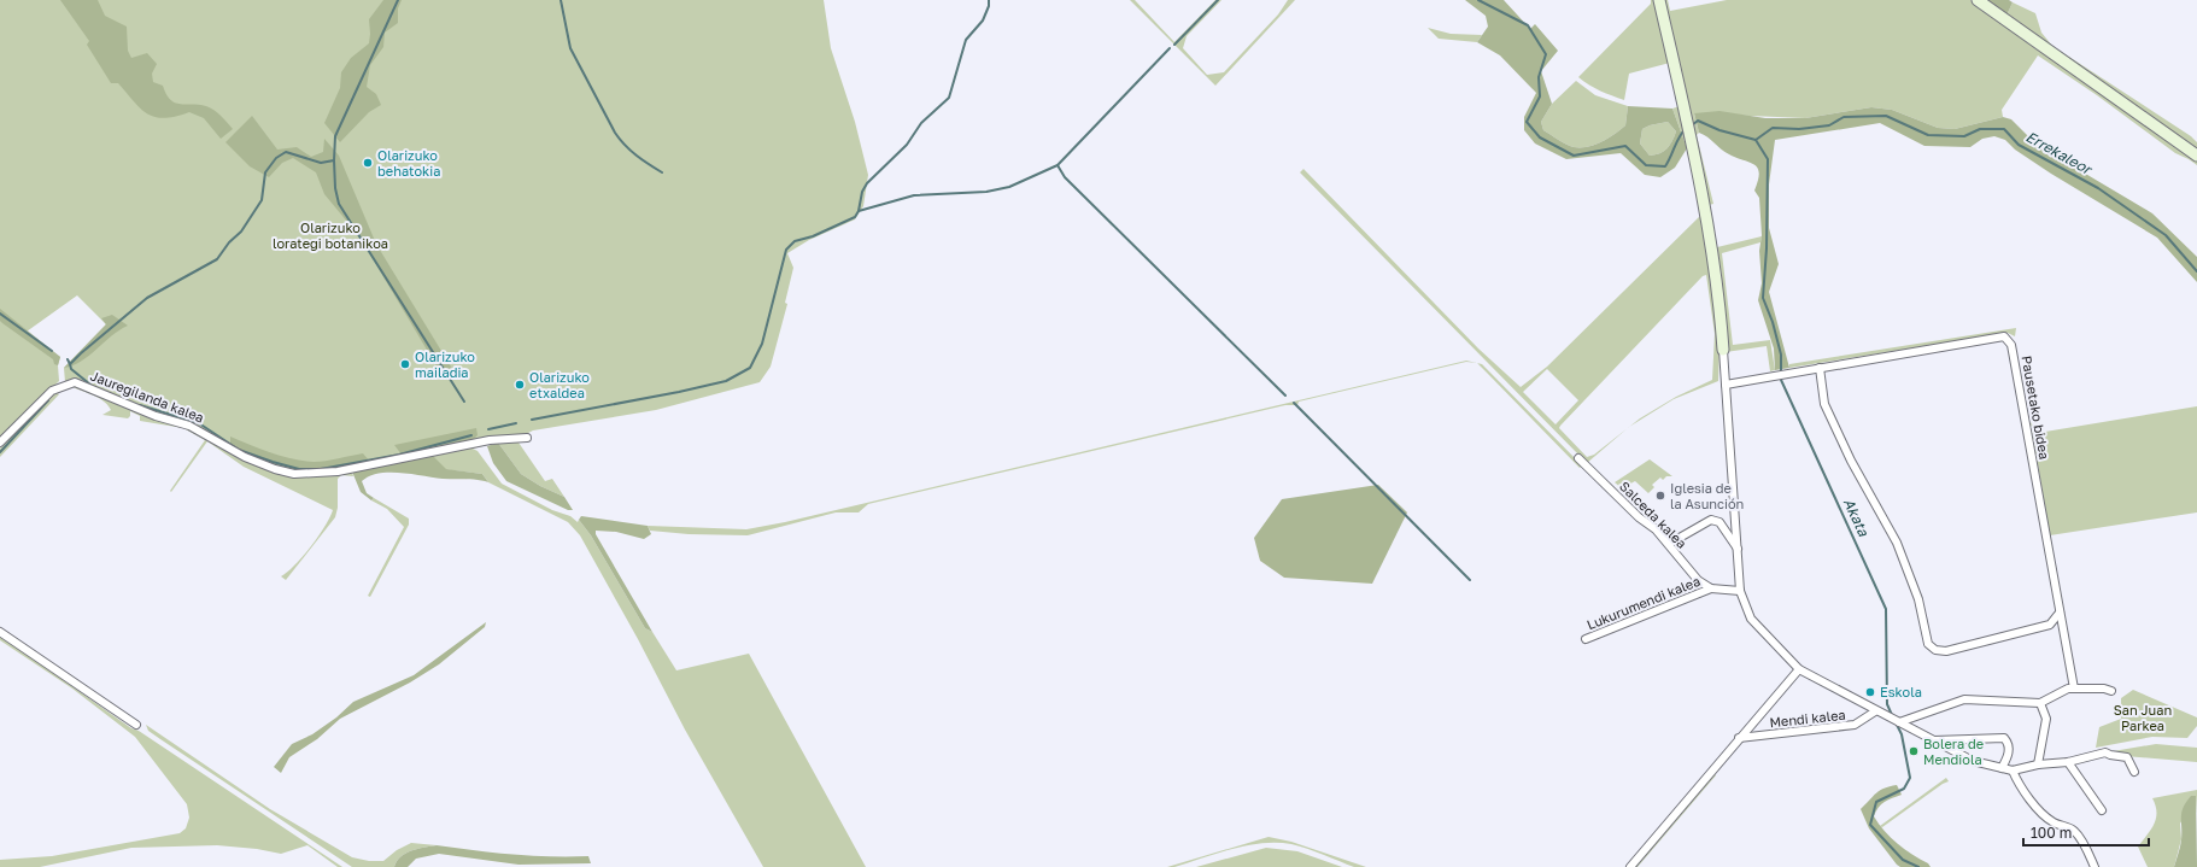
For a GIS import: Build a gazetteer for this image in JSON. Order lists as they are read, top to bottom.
{
  "streets": {
    "street": [
      "Jauregilanda kalea",
      "Pausetako bidea",
      "Salceda kalea",
      "Lukurumendi kalea",
      "Mendi kalea"
    ]
  },
  "crossings": [
    ["Salceda kalea", "Lukurumendi kalea"]
  ],
  "water": ["Errekaleor", "Akata"],
  "parks": ["Olarizuko lorategi botanikoa", "San Juan Parkea"],
  "places": [
    "Olarizuko behatokia",
    "Olarizuko mailadia",
    "Olarizuko etxaldea",
    "Iglesia de la Asunción",
    "Eskola",
    "Bolera de Mendiola"
  ],
  "scale_bar": "100 m"
}
